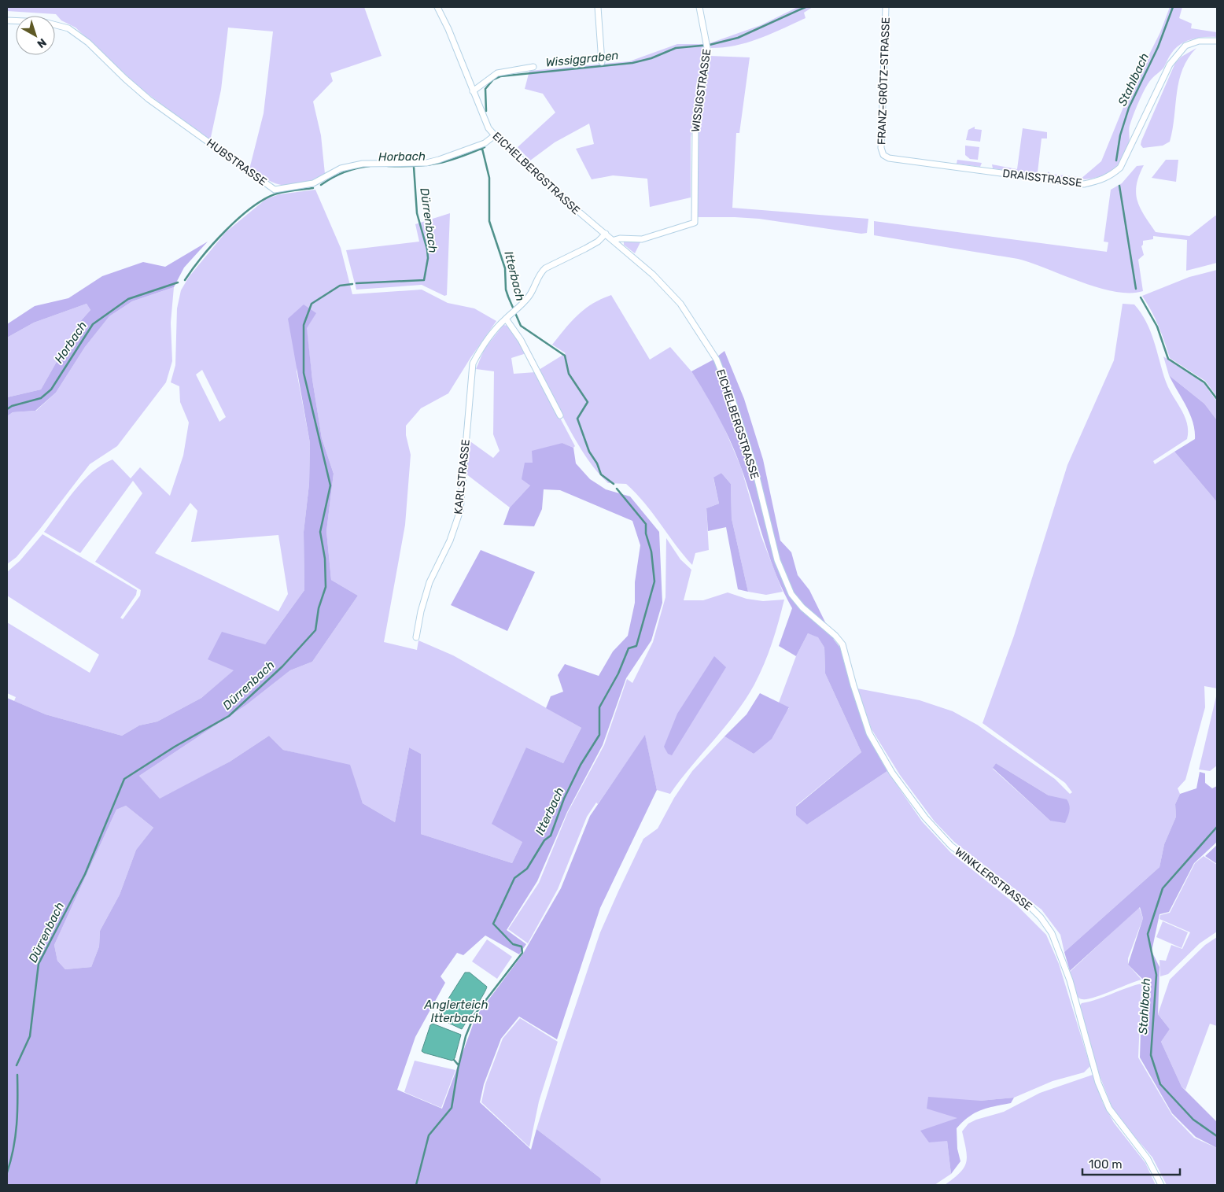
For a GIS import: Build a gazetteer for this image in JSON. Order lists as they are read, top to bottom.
{
  "streets": {
    "street": [
      "FRANZ-GRÖTZ-STRASSE",
      "WISSIGSTRASSE",
      "HUBSTRASSE",
      "EICHELBERGSTRASSE",
      "DRAISSTRASSE",
      "KARLSTRASSE",
      "WINKLERSTRASSE"
    ]
  },
  "crossings": [
    ["FRANZ-GRÖTZ-STRASSE", "DRAISSTRASSE"],
    ["WISSIGSTRASSE", "EICHELBERGSTRASSE"],
    ["HUBSTRASSE", "EICHELBERGSTRASSE"],
    ["EICHELBERGSTRASSE", "KARLSTRASSE"],
    ["EICHELBERGSTRASSE", "WINKLERSTRASSE"]
  ],
  "water": [
    "Wissiggraben",
    "Stahlbach",
    "Horbach",
    "Dürrenbach",
    "Itterbach",
    "Anglerteich Itterbach"
  ],
  "scale_bar": "100 m",
  "north": "bottom right"
}
